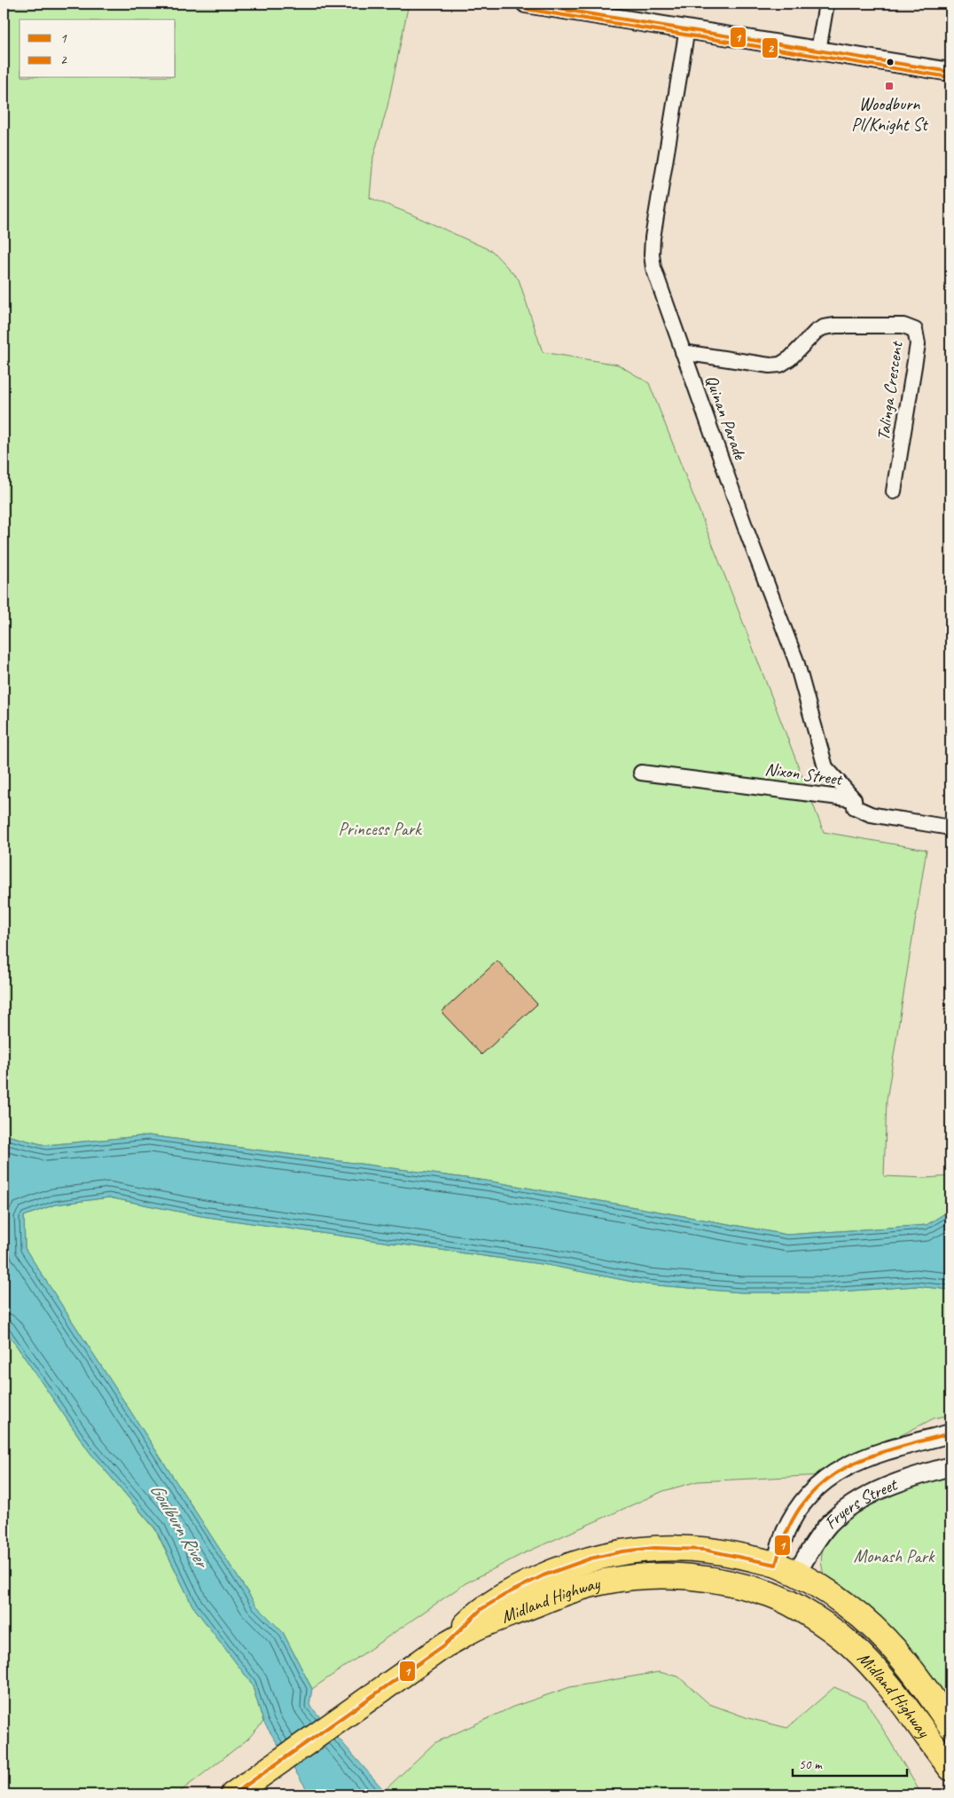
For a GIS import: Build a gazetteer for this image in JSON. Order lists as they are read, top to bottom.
{
  "streets": {
    "highway": ["Midland Highway"],
    "street": [
      "Talinga Crescent",
      "Quinan Parade",
      "Nixon Street",
      "Fryers Street"
    ]
  },
  "crossings": [
    ["Talinga Crescent", "Quinan Parade"],
    ["Quinan Parade", "Nixon Street"],
    ["Fryers Street", "Midland Highway"]
  ],
  "water": ["Goulburn River"],
  "parks": ["Princess Park", "Monash Park"],
  "places": {
    "transit": ["Woodburn Pl/Knight St"]
  },
  "lines": ["transit line 1", "transit line 2"],
  "legend": ["1", "2"],
  "scale_bar": "50 m"
}
